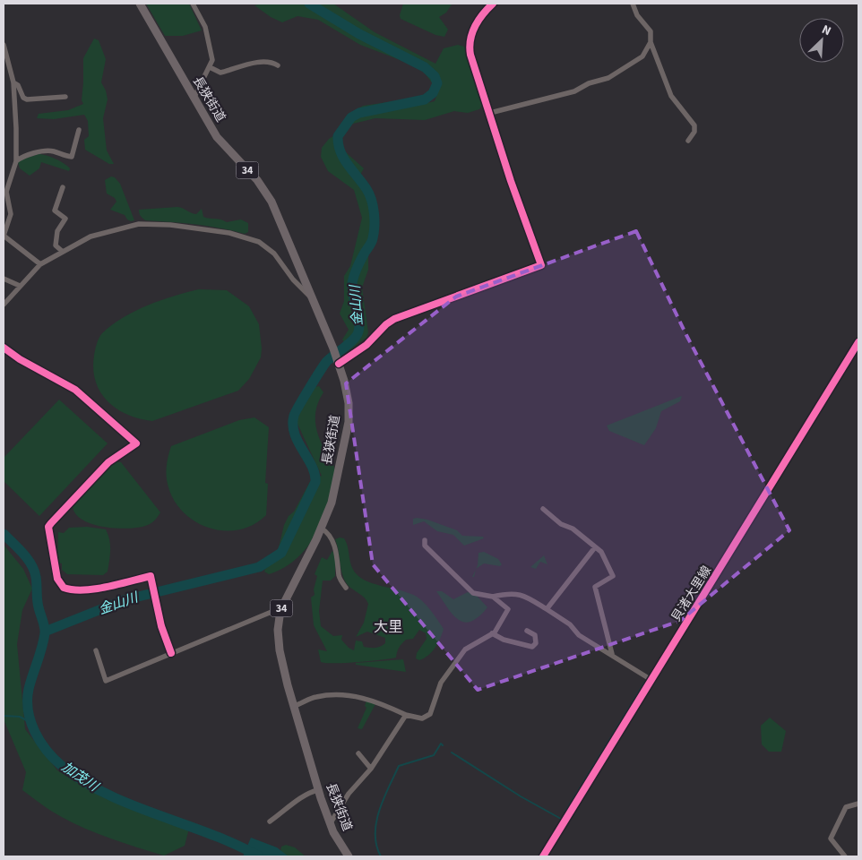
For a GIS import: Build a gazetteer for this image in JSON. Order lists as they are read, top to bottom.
{
  "streets": {
    "main road": ["長狭街道", "34"],
    "street": ["貝渚大里線"]
  },
  "districts": ["大里"],
  "water": ["金山川", "加茂川"],
  "north": "top right"
}
